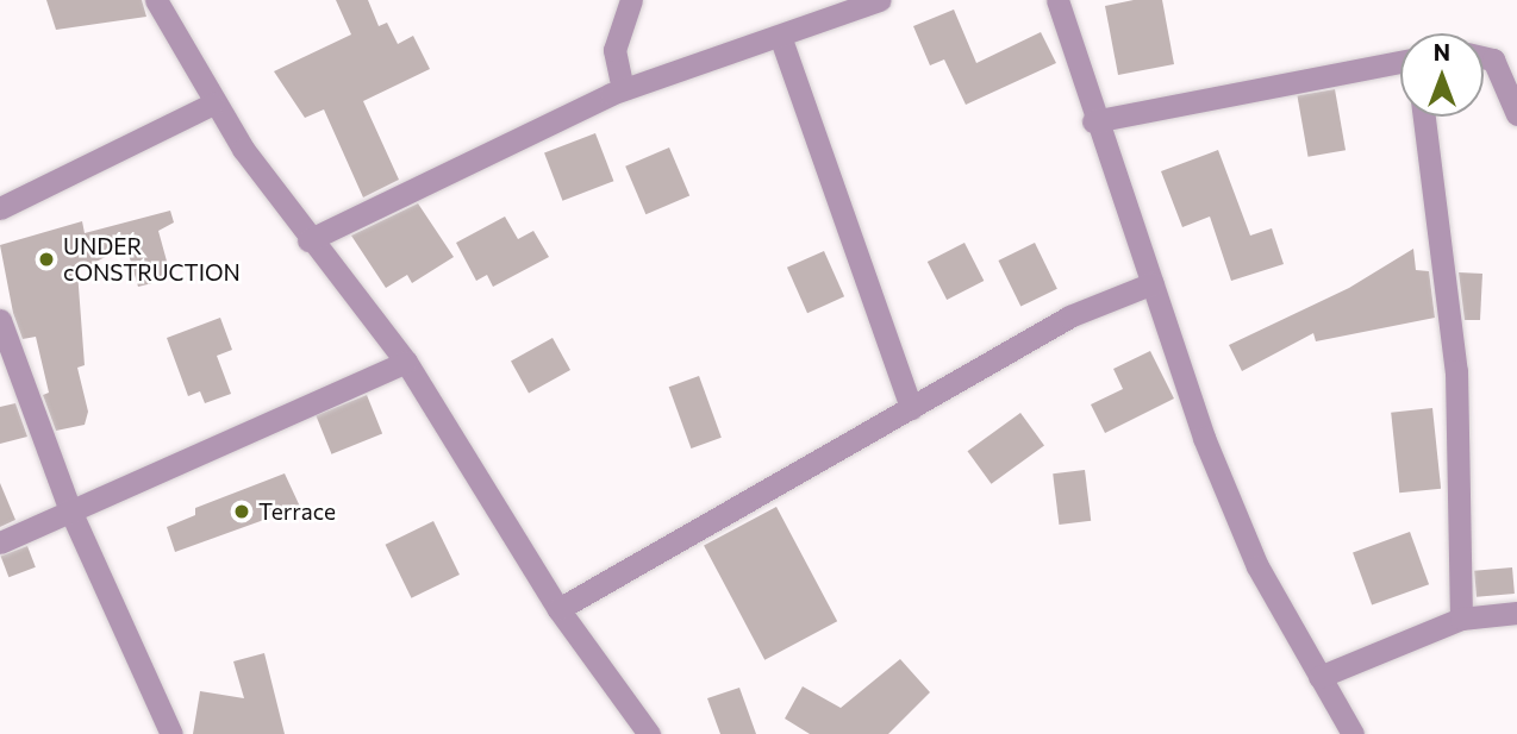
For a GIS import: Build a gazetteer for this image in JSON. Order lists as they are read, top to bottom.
{
  "places": ["UNDER cONSTRUCTION", "Terrace"],
  "north": "top"
}
